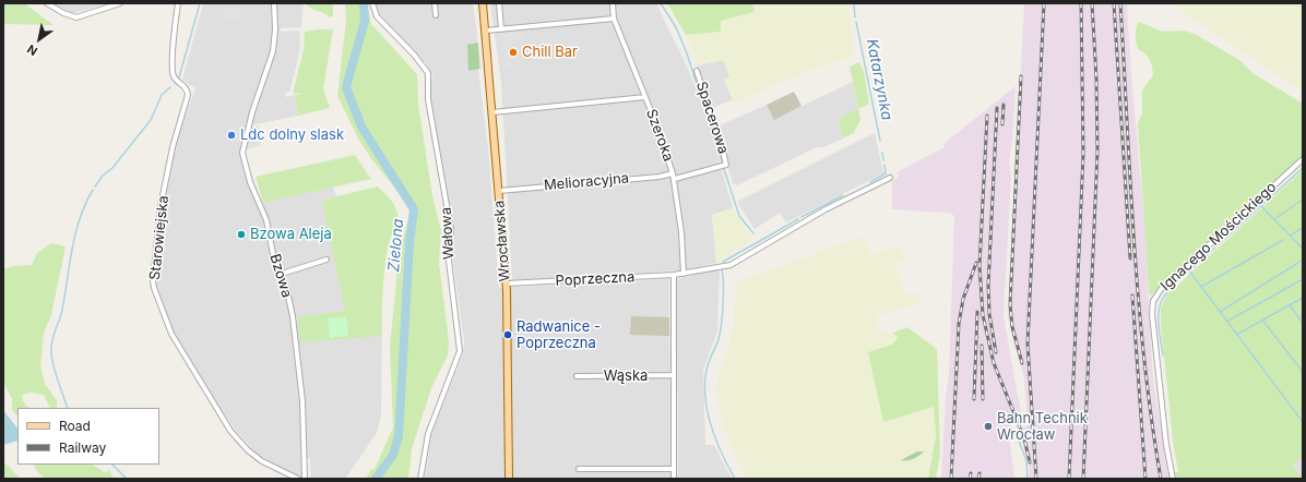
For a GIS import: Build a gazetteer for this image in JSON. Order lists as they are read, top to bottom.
{
  "streets": {
    "main road": ["Wrocławska"],
    "street": [
      "Spacerowa",
      "Szeroka",
      "Melioracyjna",
      "Wałowa",
      "Ignacego Mościckiego",
      "Starowiejska",
      "Bzowa",
      "Poprzeczna",
      "Wąska"
    ]
  },
  "crossings": [
    ["Spacerowa", "Szeroka"],
    ["Szeroka", "Melioracyjna"],
    ["Szeroka", "Poprzeczna"],
    ["Melioracyjna", "Wrocławska"],
    ["Wrocławska", "Poprzeczna"]
  ],
  "water": ["Katarzynka", "Zielona"],
  "places": [
    "Chill Bar",
    "Ldc dolny slask",
    "Bzowa Aleja",
    "Radwanice - Poprzeczna",
    "Bahn Technik Wrocław"
  ],
  "legend": ["Road", "Railway"],
  "north": "bottom left"
}
